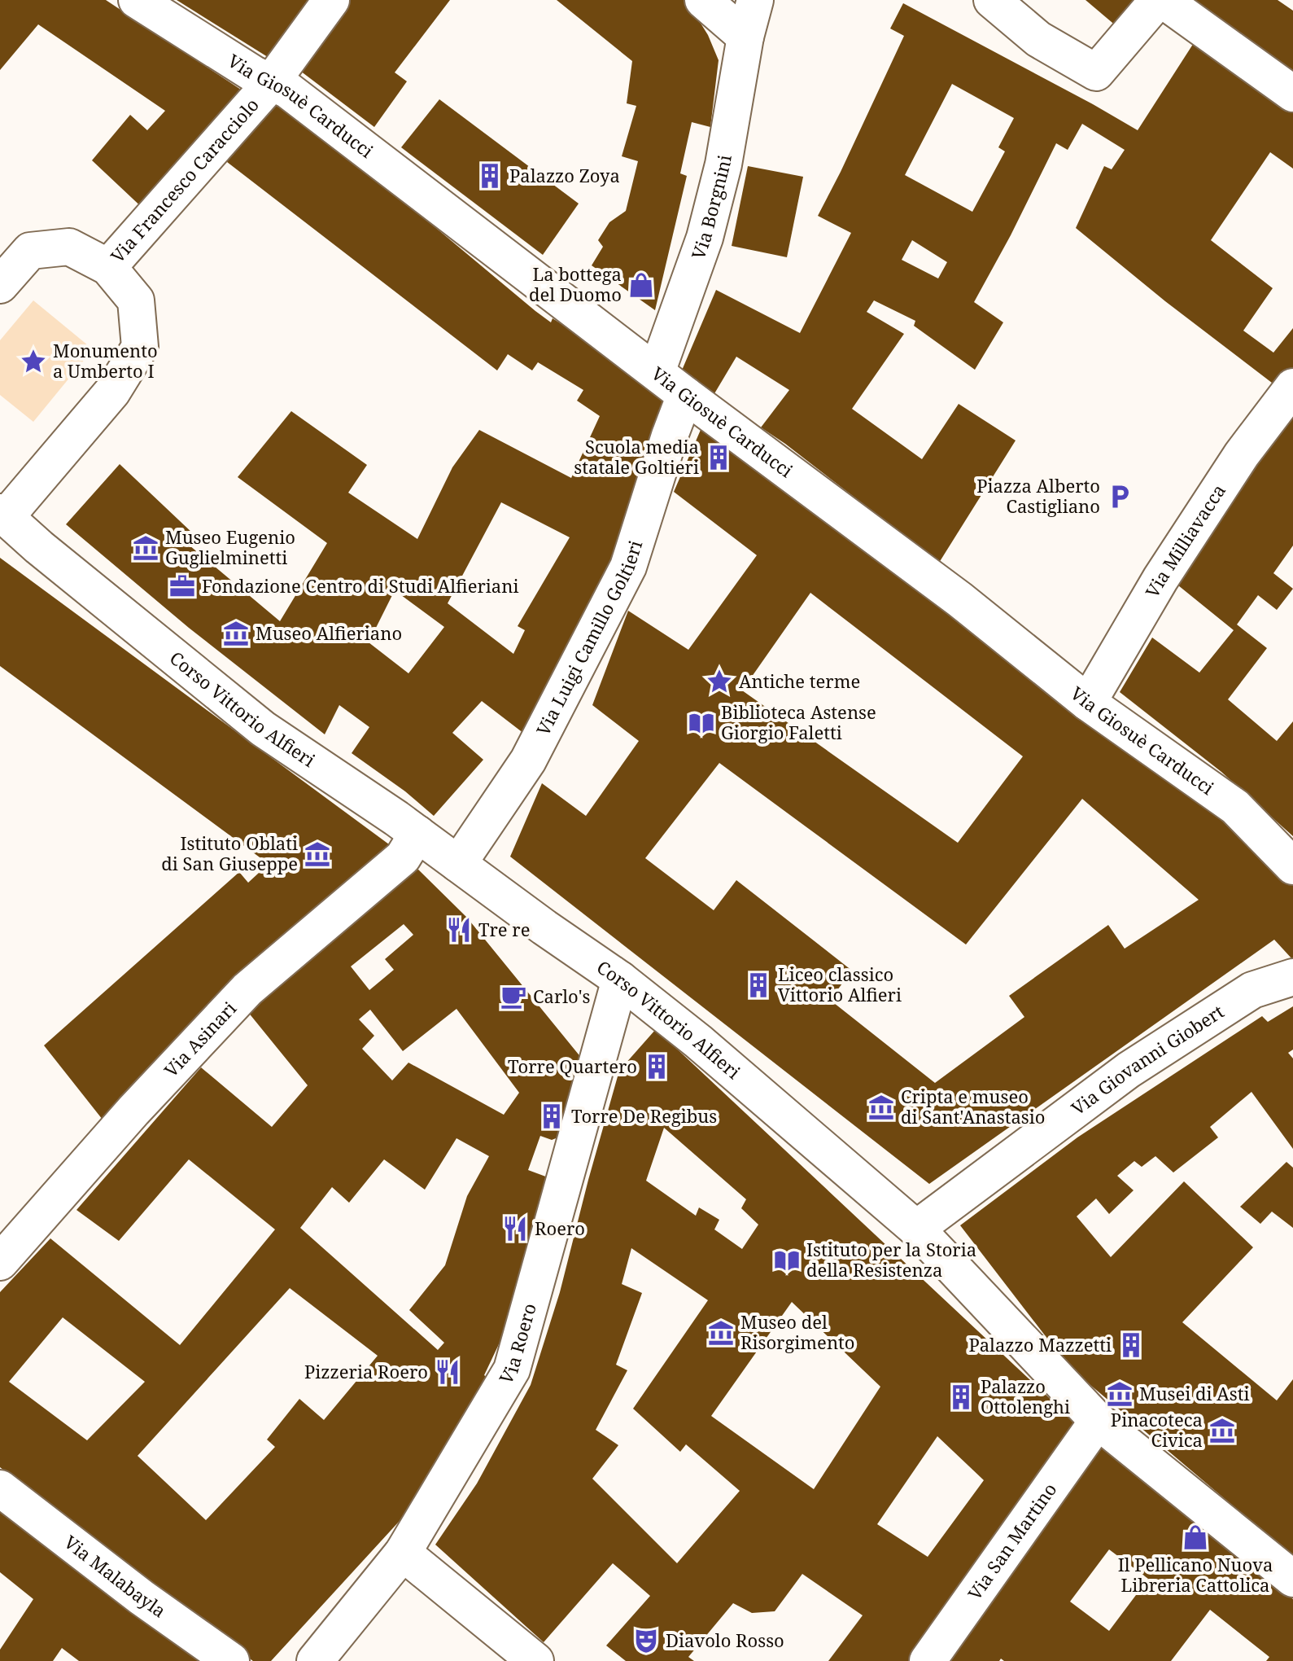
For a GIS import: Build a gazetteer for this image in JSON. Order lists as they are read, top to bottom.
{
  "streets": {
    "street": [
      "Via Giosuè Carducci",
      "Via Francesco Caracciolo",
      "Via Borgnini",
      "Via Milliavacca",
      "Via Luigi Camillo Goltieri",
      "Corso Vittorio Alfieri",
      "Via Asinari",
      "Via Giovanni Giobert",
      "Via Roero",
      "Via San Martino",
      "Via Malabayla"
    ]
  },
  "crossings": [
    ["Via Giosuè Carducci", "Via Francesco Caracciolo"],
    ["Via Giosuè Carducci", "Via Borgnini"],
    ["Via Giosuè Carducci", "Via Milliavacca"],
    ["Via Giosuè Carducci", "Via Luigi Camillo Goltieri"],
    ["Via Luigi Camillo Goltieri", "Corso Vittorio Alfieri"],
    ["Corso Vittorio Alfieri", "Via Asinari"],
    ["Corso Vittorio Alfieri", "Via Giovanni Giobert"],
    ["Corso Vittorio Alfieri", "Via Roero"],
    ["Corso Vittorio Alfieri", "Via San Martino"]
  ],
  "places": {
    "building": [
      "Palazzo Zoya",
      "Scuola media statale Goltieri",
      "Liceo classico Vittorio Alfieri",
      "Torre Quartero",
      "Torre De Regibus",
      "Palazzo Mazzetti",
      "Palazzo Ottolenghi"
    ],
    "shop": ["La bottega del Duomo", "Il Pellicano Nuova Libreria Cattolica"],
    "place": ["Monumento a Umberto I", "Antiche terme"],
    "parking": ["Piazza Alberto Castigliano"],
    "museum": [
      "Museo Eugenio Guglielminetti",
      "Museo Alfieriano",
      "Istituto Oblati di San Giuseppe",
      "Cripta e museo di Sant'Anastasio",
      "Museo del Risorgimento",
      "Musei di Asti",
      "Pinacoteca Civica"
    ],
    "office": ["Fondazione Centro di Studi Alfieriani"],
    "library": ["Biblioteca Astense Giorgio Faletti", "Istituto per la Storia della Resistenza"],
    "restaurant": ["Tre re", "Roero", "Pizzeria Roero"],
    "cafe": ["Carlo's"],
    "theatre": ["Diavolo Rosso"]
  }
}
